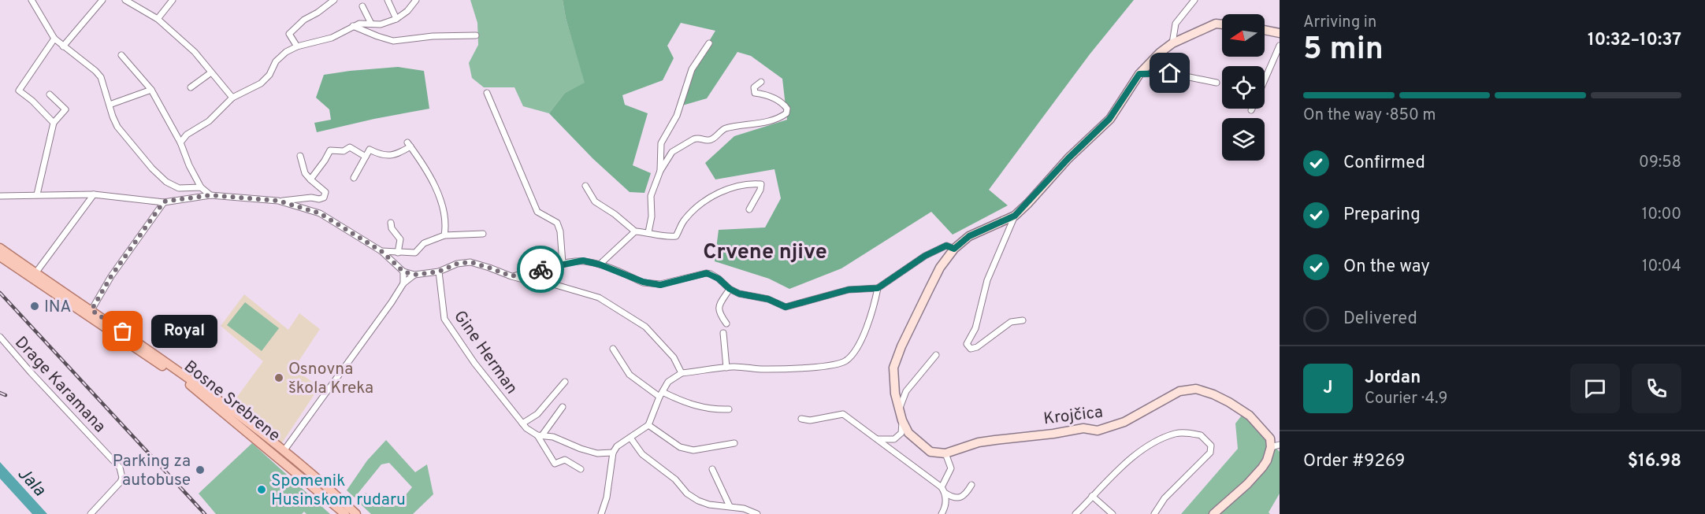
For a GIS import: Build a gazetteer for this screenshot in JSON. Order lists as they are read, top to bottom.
{
  "streets": {
    "main road": ["Bosne Srebrene", "Krojčica"],
    "street": ["Gine Herman", "Drage Karamana"]
  },
  "districts": ["Crvene njive"],
  "water": ["Jala"],
  "places": [
    "INA",
    "Royal",
    "Osnovna škola Kreka",
    "Parking za autobuse",
    "Spomenik Husinskom rudaru"
  ],
  "north": "left",
  "page": {
    "heading": ["5 min", "Arriving in", "10:32–10:37"],
    "panel": [
      "Jordan",
      "Courier · 4.9",
      "Order #9269",
      "$16.98"
    ],
    "bar": "On the way · 850 m",
    "list": [
      ["Confirmed", "09:58"],
      ["Preparing", "10:00"],
      ["On the way", "10:04"],
      "Delivered"
    ],
    "bubble": "Royal",
    "round": "J"
  }
}
